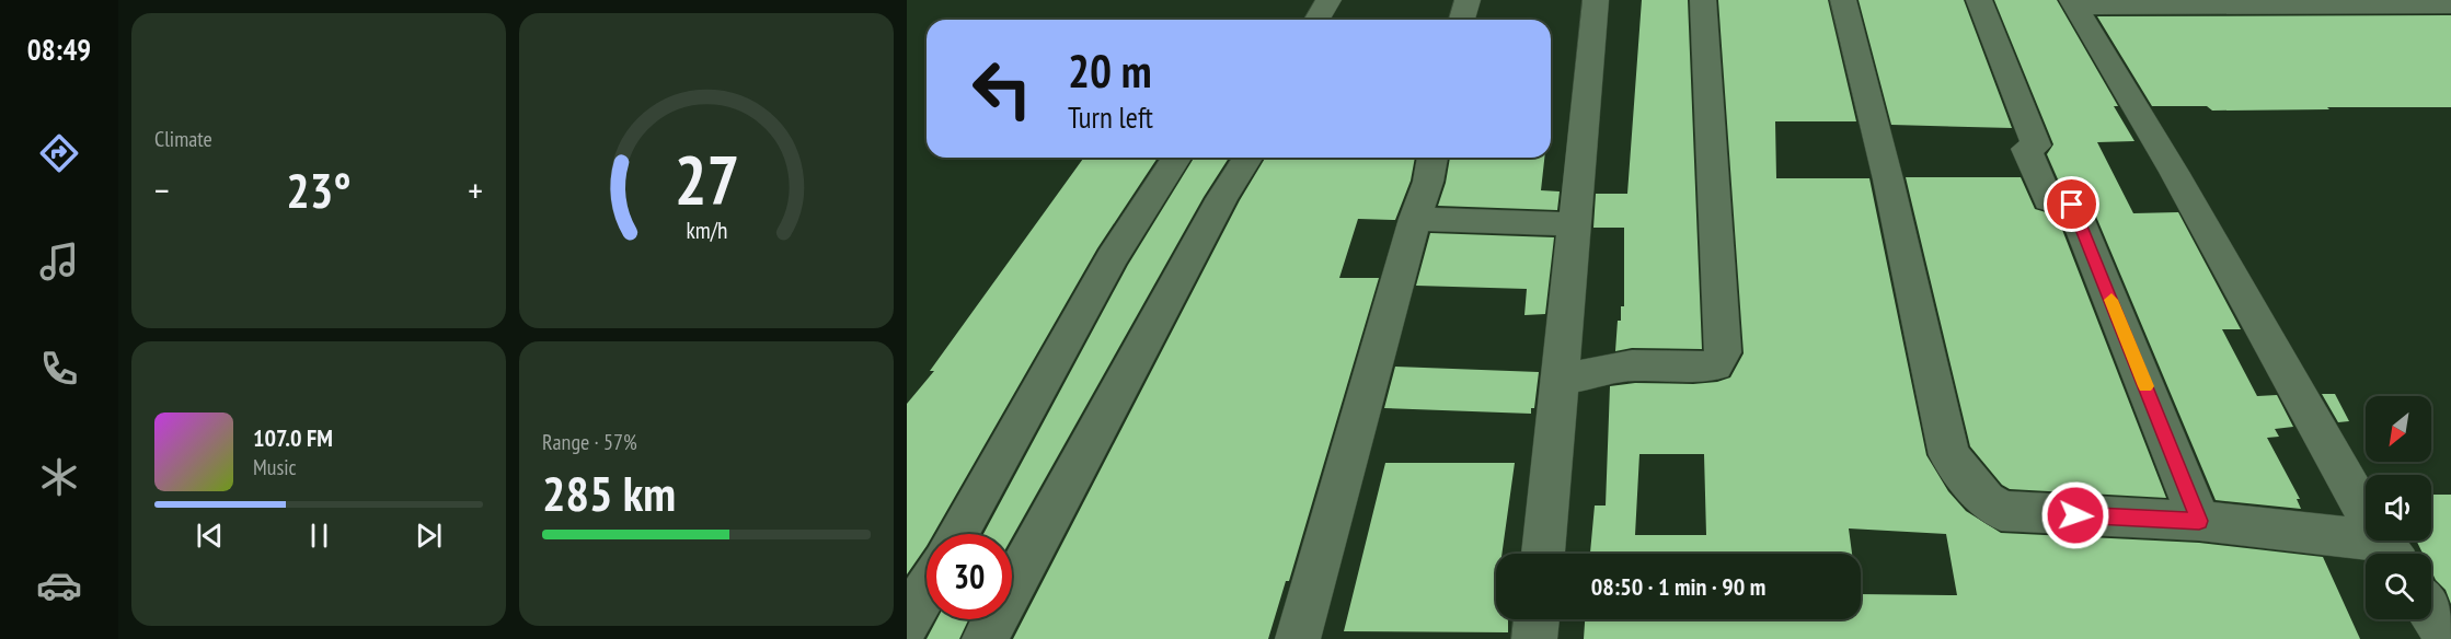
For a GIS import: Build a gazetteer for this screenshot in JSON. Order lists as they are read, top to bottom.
{
  "north": "bottom left",
  "page": {
    "tabs": "08:49",
    "tile": [
      "Climate",
      ["Range · 57%", "285 km"]
    ],
    "turn": ["20 m", "Turn left"],
    "heat": ["−", "23°", "+"],
    "song": ["107.0 FM", "Music"],
    "limit": "30",
    "trip": "08:50 · 1 min · 90 m",
    "gauge": ["27", "km/h"]
  }
}
